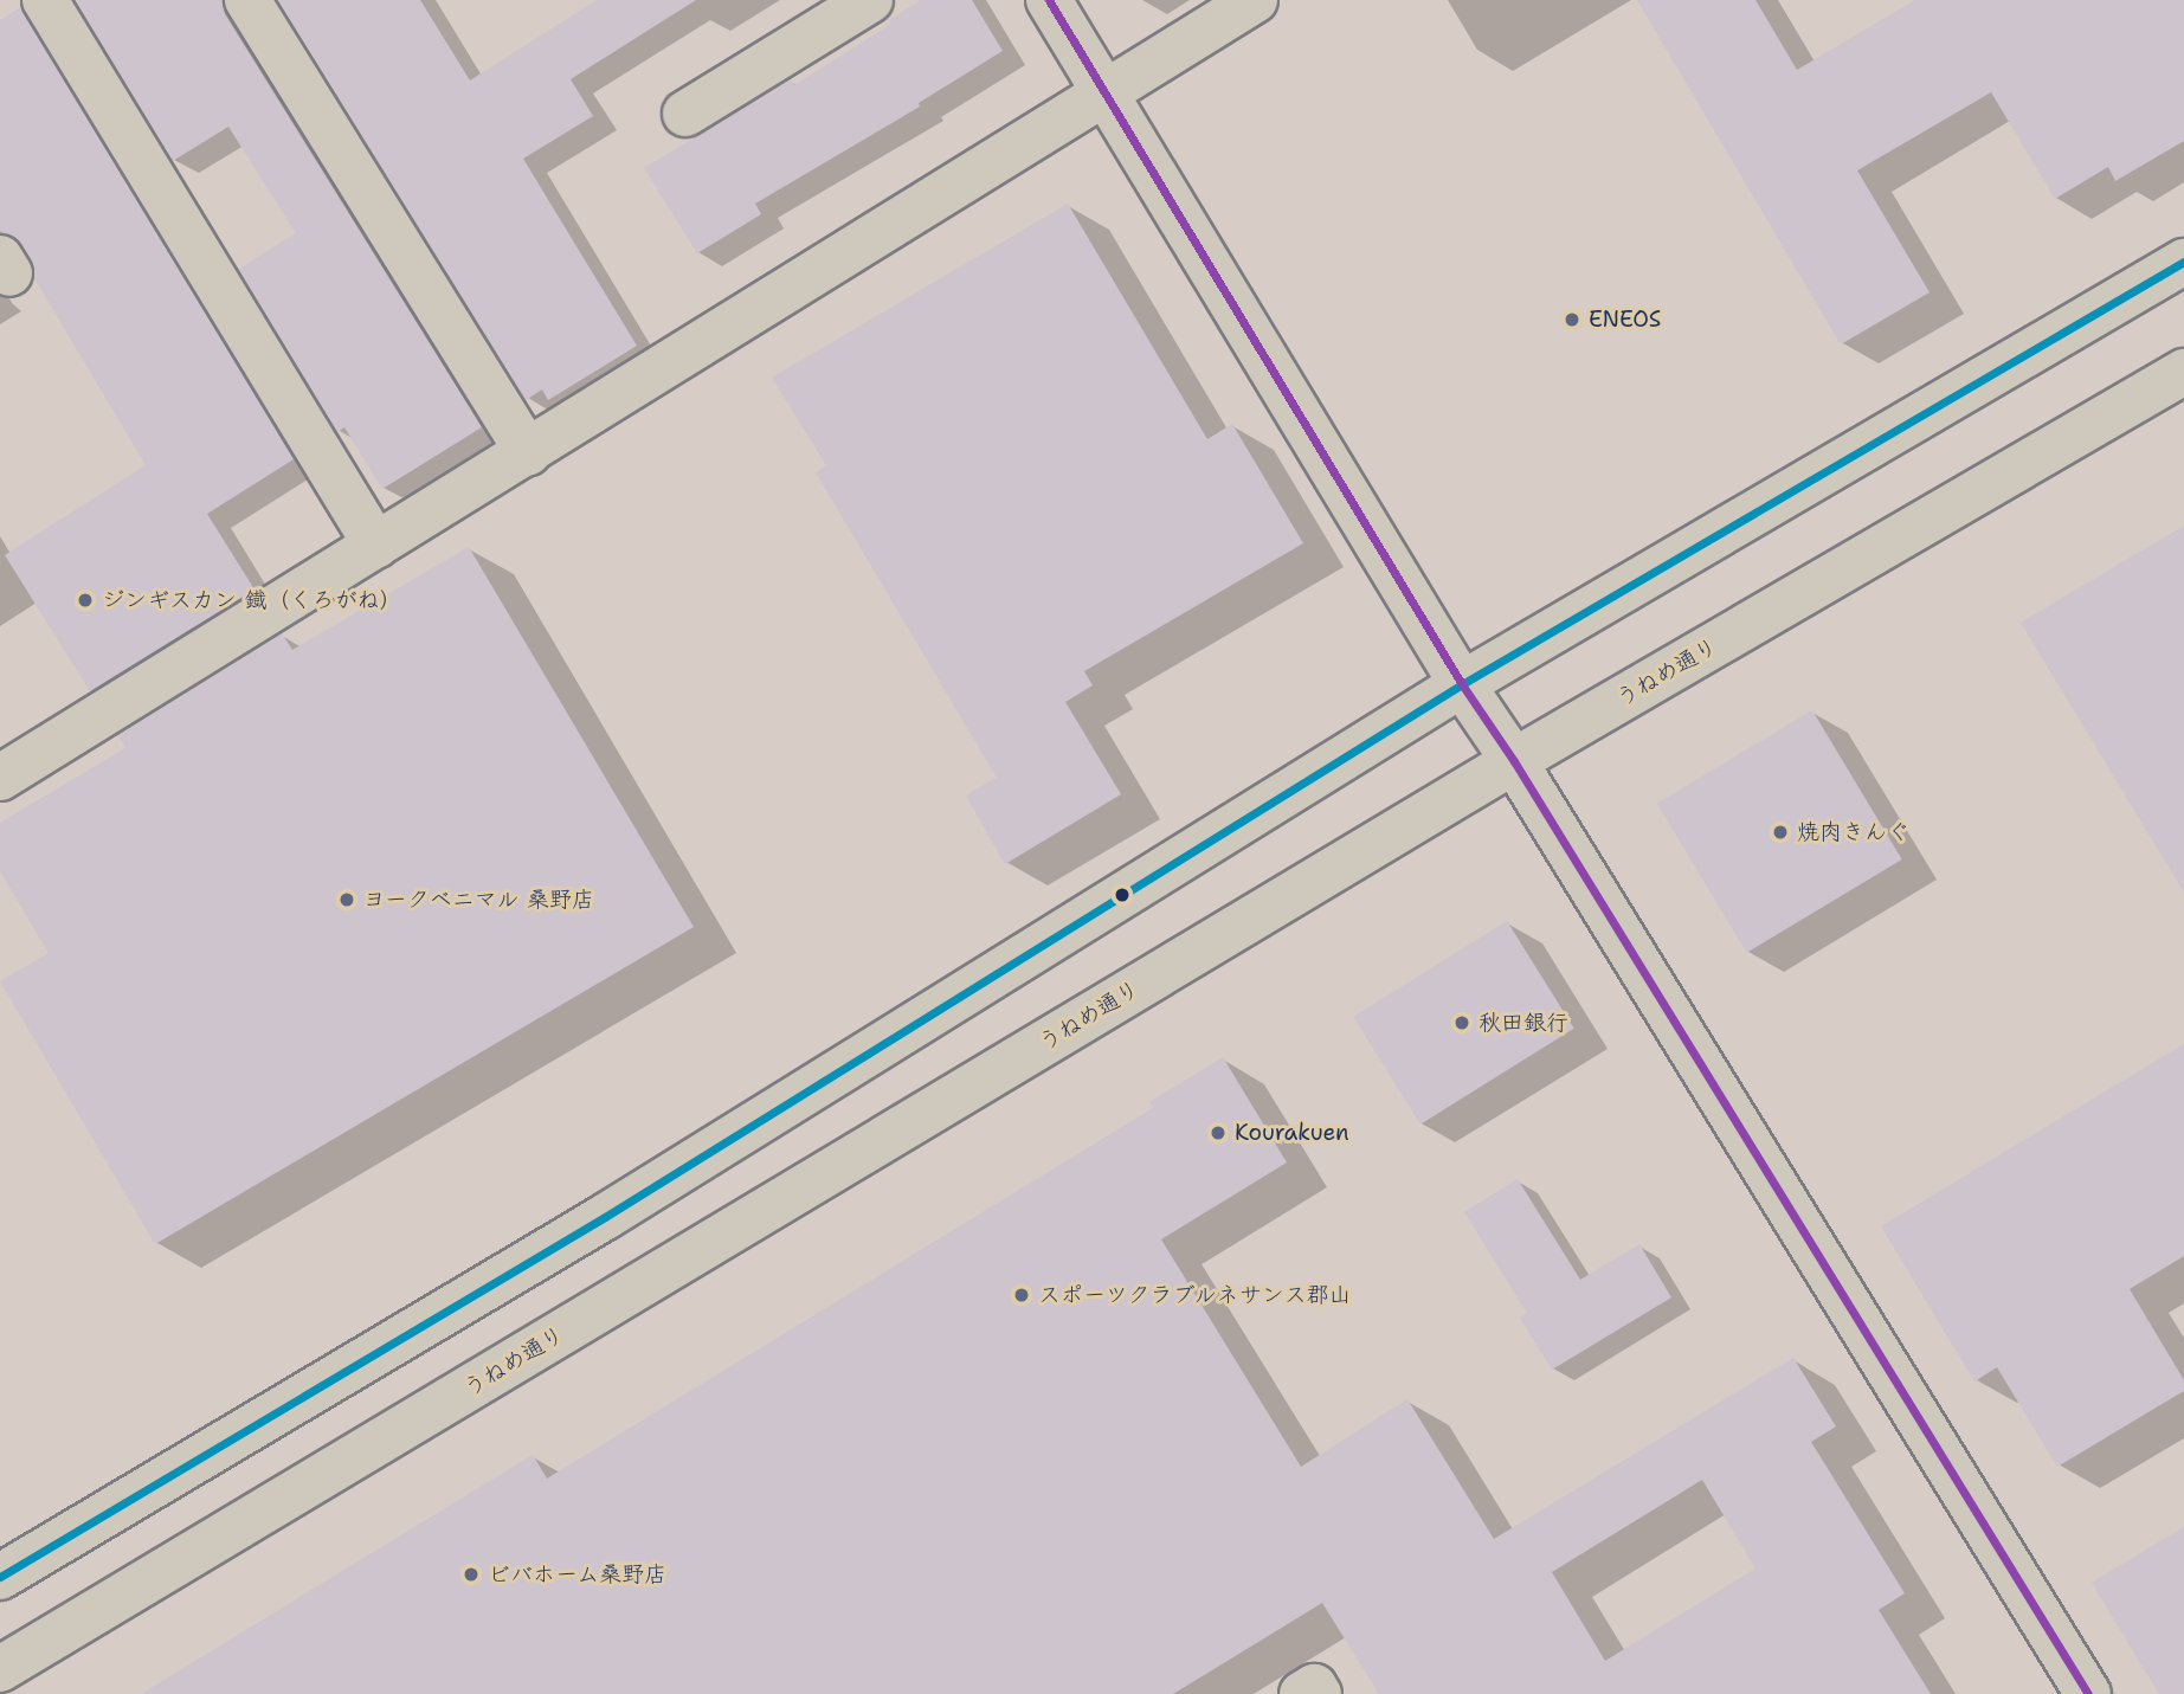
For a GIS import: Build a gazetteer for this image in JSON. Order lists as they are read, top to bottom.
{
  "streets": {
    "street": ["うねめ通り"]
  },
  "places": [
    "ENEOS",
    "ジンギスカン 鐡（くろがね）",
    "焼肉きんぐ",
    "ヨークベニマル 桑野店",
    "秋田銀行",
    "Kourakuen",
    "スポーツクラブルネサンス郡山",
    "ビバホーム桑野店"
  ]
}
